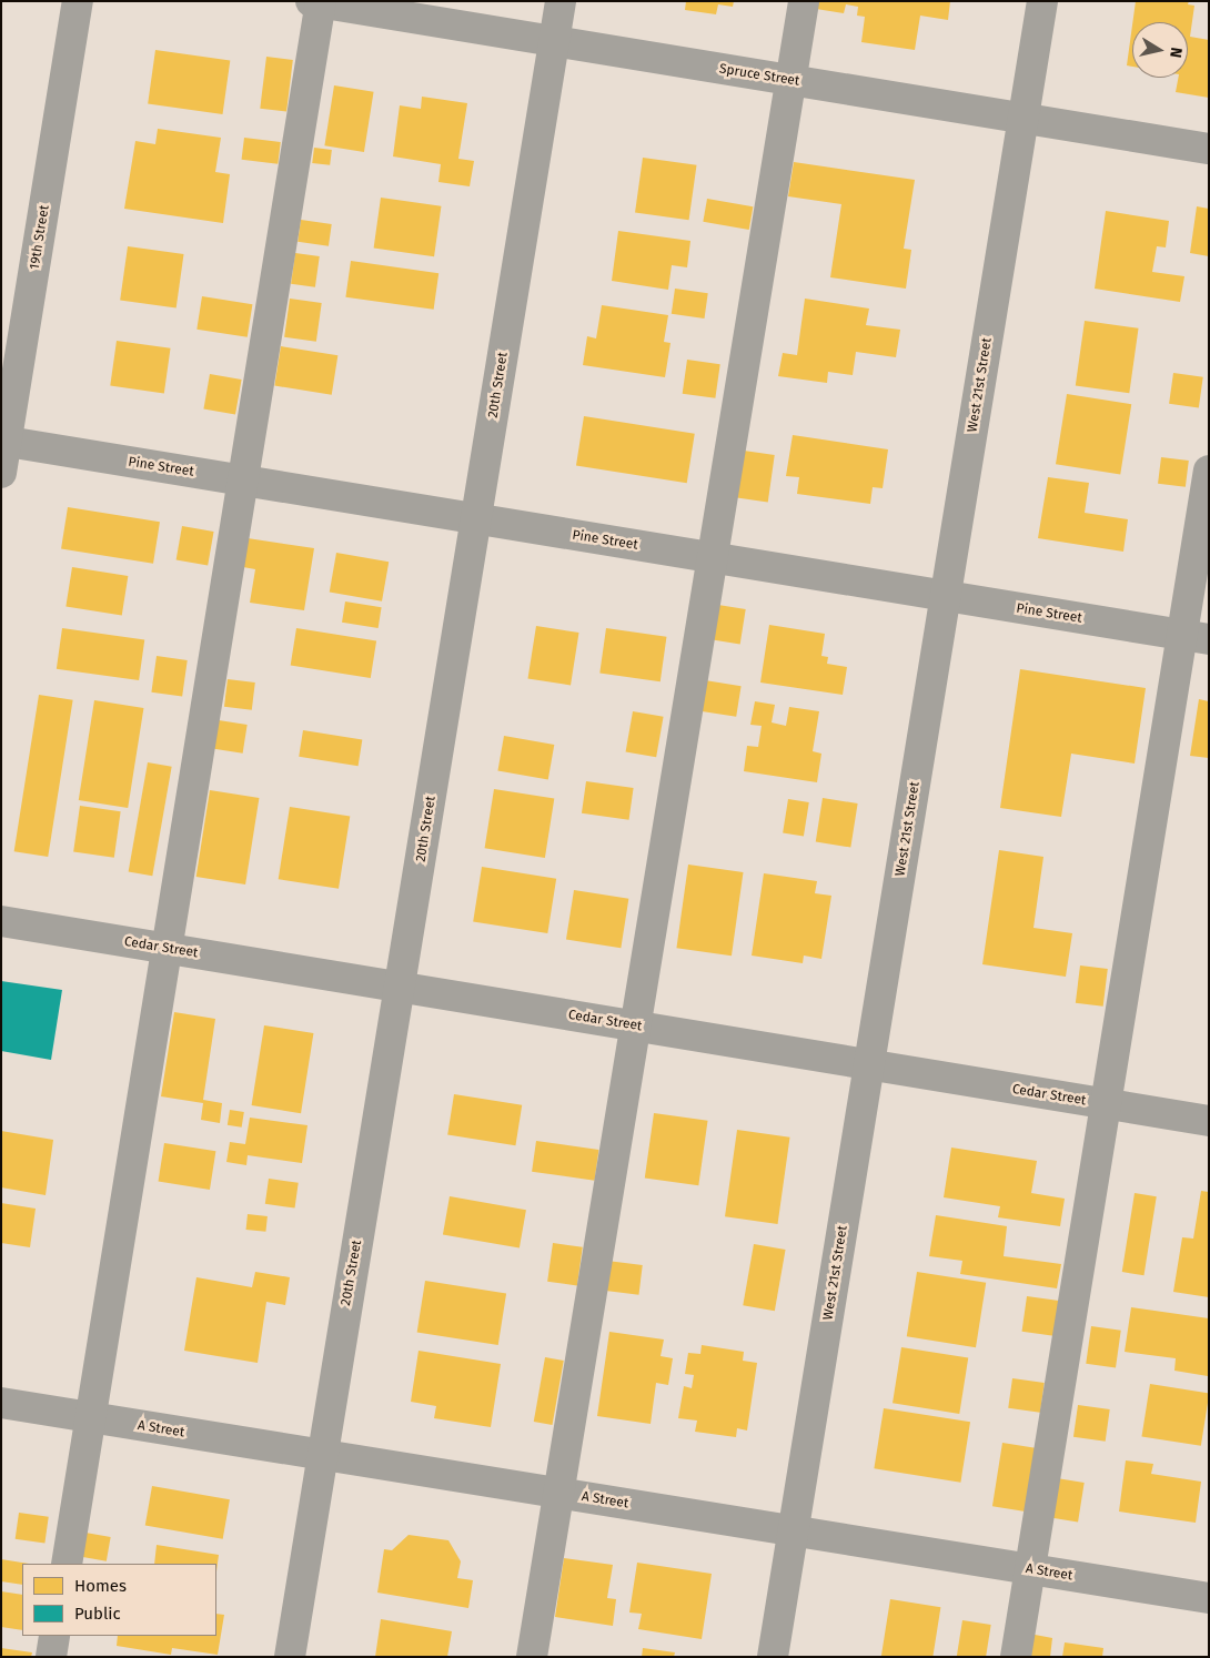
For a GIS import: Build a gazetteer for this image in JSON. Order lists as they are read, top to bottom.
{
  "streets": {
    "street": [
      "Spruce Street",
      "19th Street",
      "20th Street",
      "West 21st Street",
      "Pine Street",
      "Cedar Street",
      "A Street"
    ]
  },
  "crossings": [
    ["Spruce Street", "20th Street"],
    ["Spruce Street", "West 21st Street"],
    ["19th Street", "Pine Street"],
    ["20th Street", "Pine Street"],
    ["20th Street", "Cedar Street"],
    ["20th Street", "A Street"],
    ["West 21st Street", "Pine Street"],
    ["West 21st Street", "Cedar Street"],
    ["West 21st Street", "A Street"]
  ],
  "legend": ["Homes", "Public"],
  "north": "right"
}
